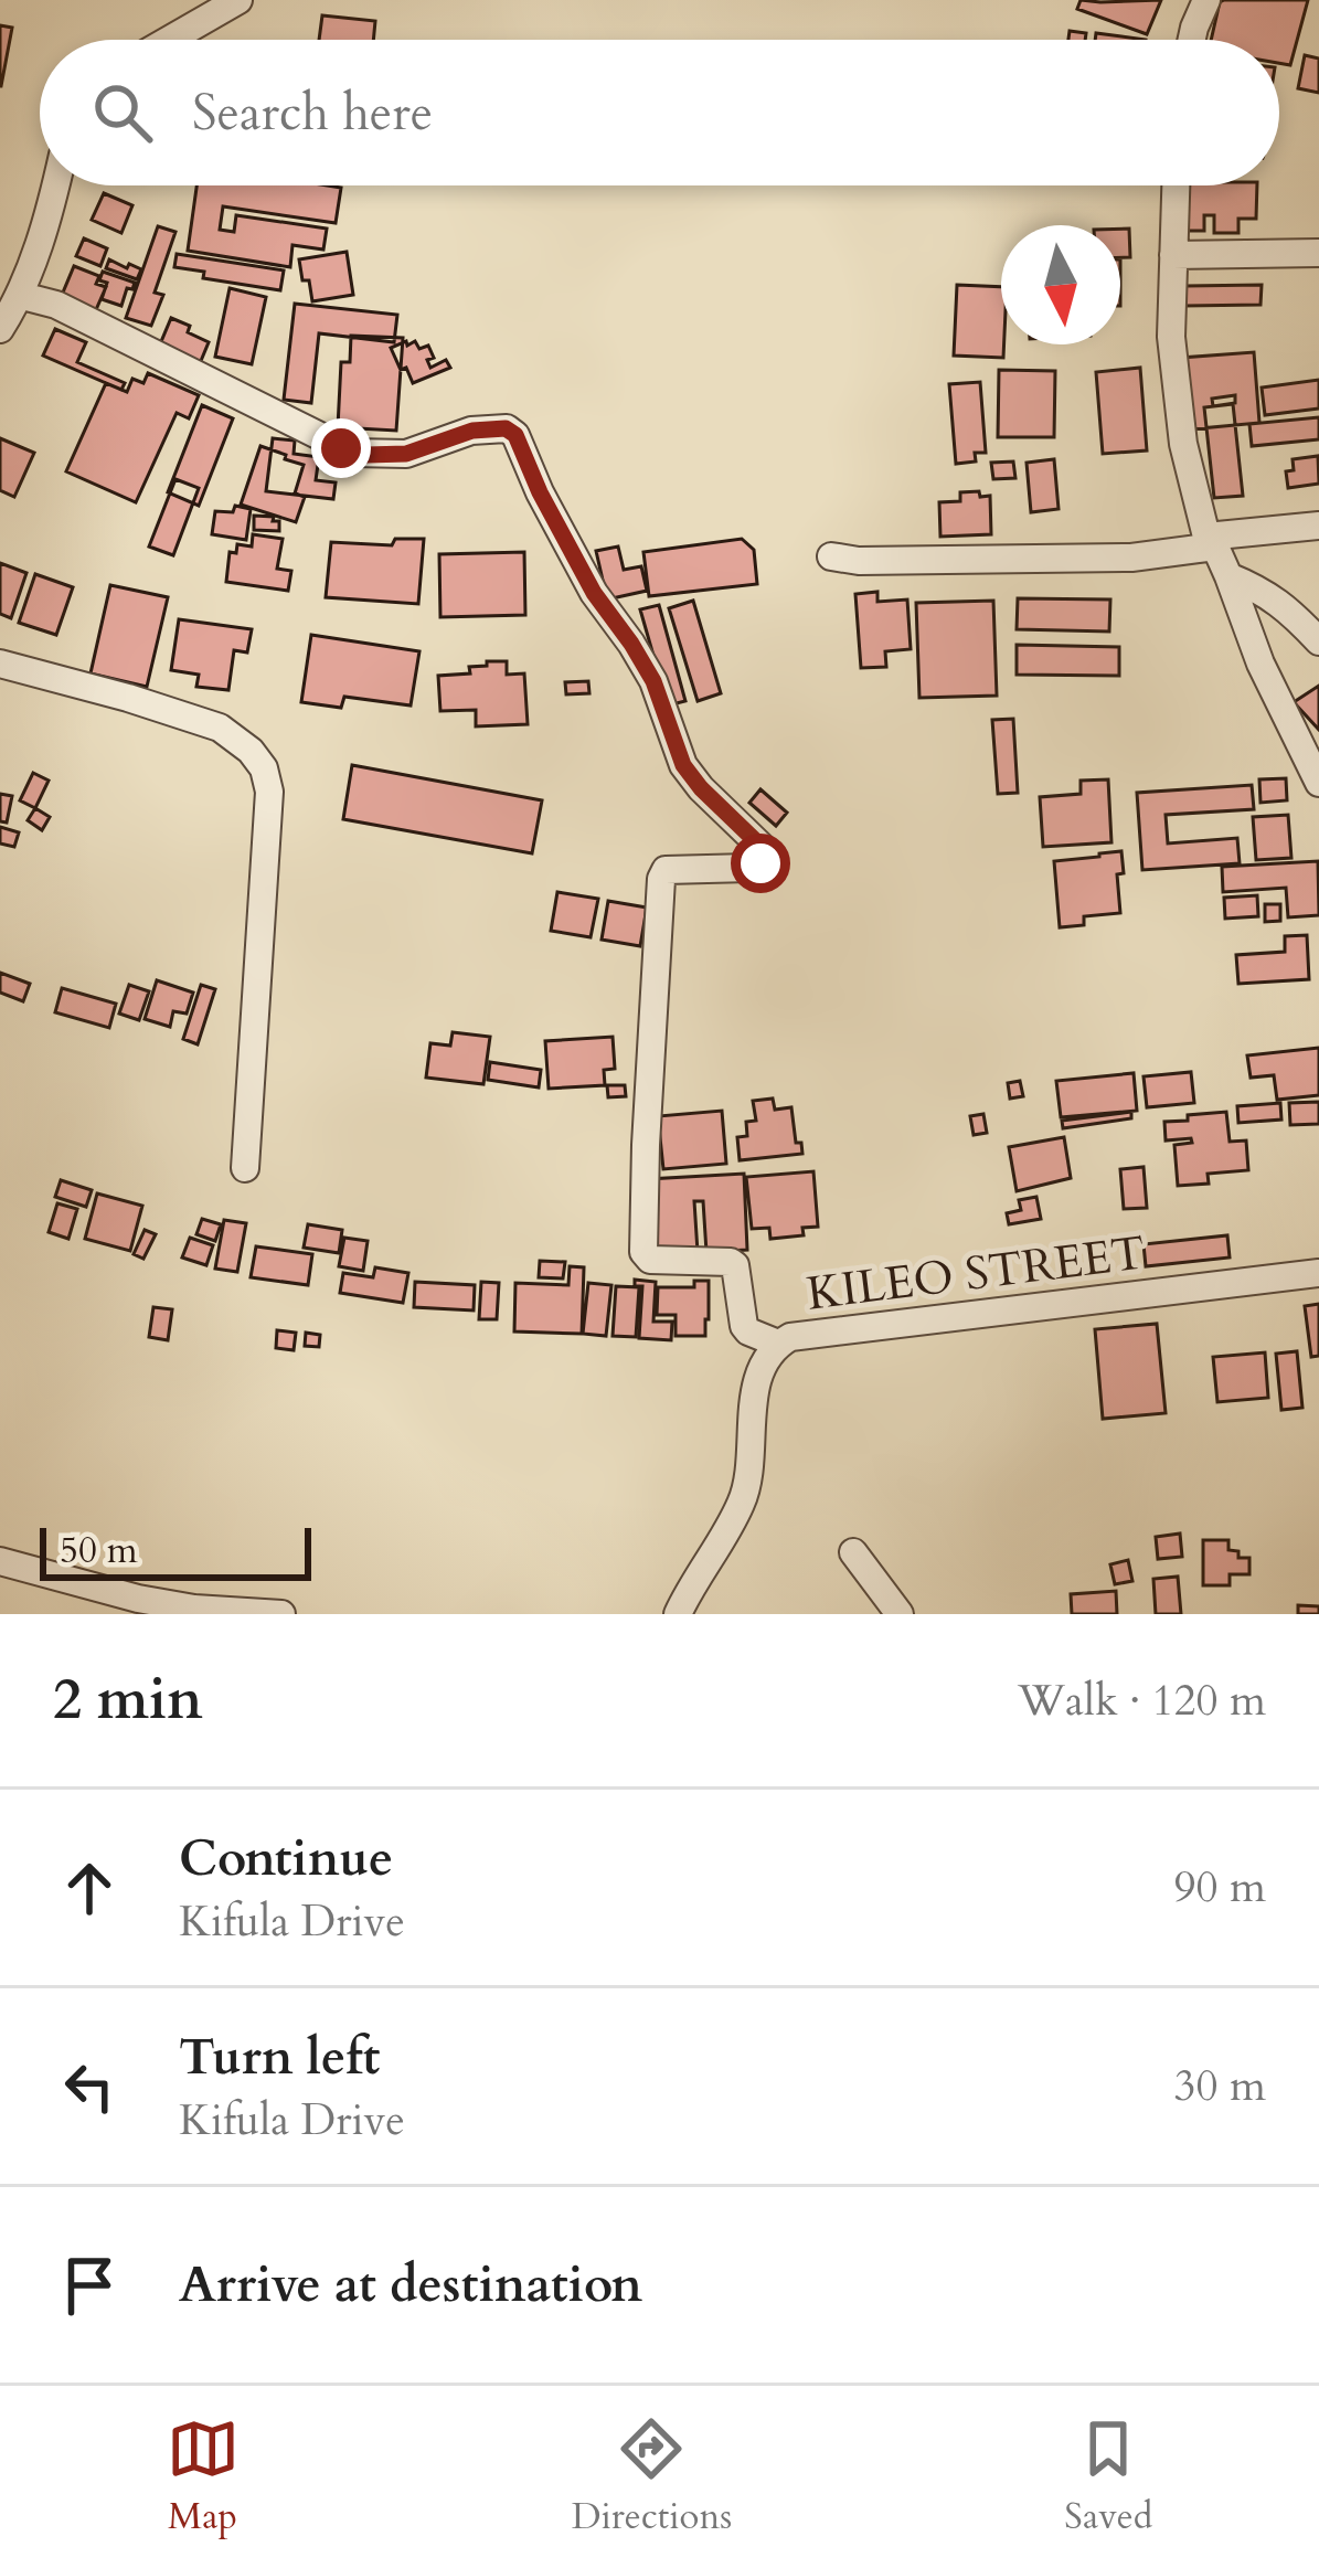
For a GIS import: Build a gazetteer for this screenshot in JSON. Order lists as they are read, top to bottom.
{
  "streets": {
    "street": ["KILEO STREET"]
  },
  "scale_bar": "50 m",
  "north": "bottom",
  "page": {
    "search": "Search here",
    "scale": "50 m",
    "heading": ["2 min", "Walk · 120 m"],
    "list": [
      ["Continue", "Kifula Drive", "90 m"],
      ["Turn left", "Kifula Drive", "30 m"],
      "Arrive at destination"
    ],
    "nav": ["Map", "Directions", "Saved"]
  }
}
